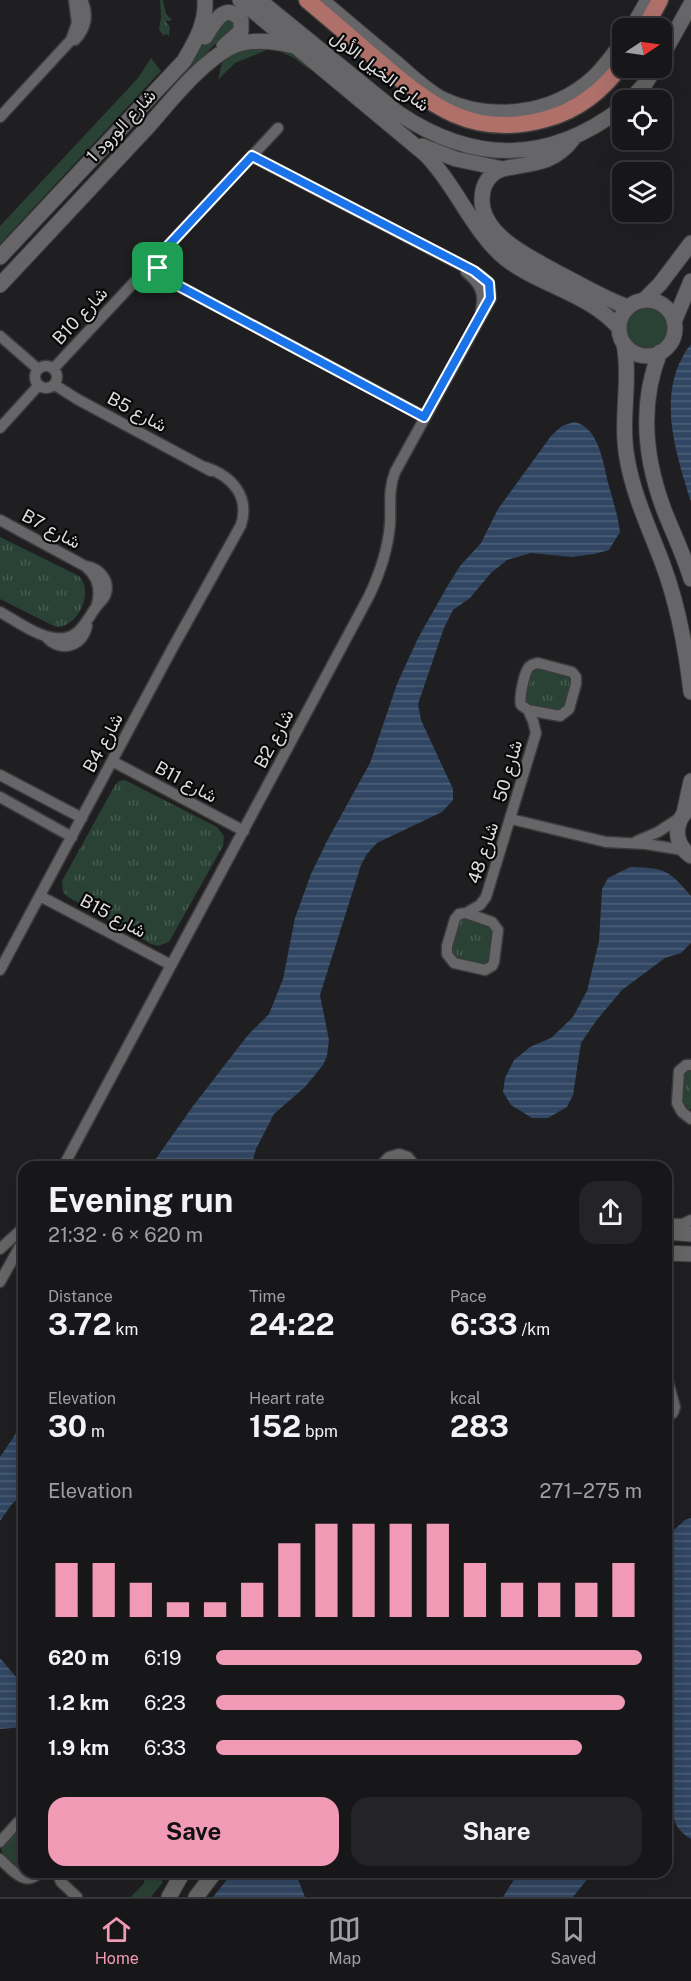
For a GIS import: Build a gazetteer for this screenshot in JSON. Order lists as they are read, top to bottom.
{
  "streets": {
    "street": [
      "شارع الخيل الأول",
      "شارع الورود 1",
      "B10 شارع",
      "B5 شارع",
      "B7 شارع",
      "B2 شارع",
      "B4 شارع",
      "شارع 50",
      "B11 شارع",
      "شارع 48",
      "B15 شارع"
    ]
  },
  "crossings": [
    ["B10 شارع", "B5 شارع"],
    ["B10 شارع", "B2 شارع"],
    ["B5 شارع", "B4 شارع"],
    ["B2 شارع", "B11 شارع"],
    ["B2 شارع", "B15 شارع"],
    ["B4 شارع", "B11 شارع"],
    ["B4 شارع", "B15 شارع"],
    ["شارع 50", "شارع 48"]
  ],
  "north": "right",
  "page": {
    "heading": ["Evening run", "21:32 · 6 × 620 m"],
    "stats": [
      ["Distance", "3.72 km"],
      ["Time", "24:22"],
      ["Pace", "6:33 /km"],
      ["Elevation", "30 m"],
      ["Heart rate", "152 bpm"],
      ["kcal", "283"]
    ],
    "chart": ["Elevation", "271–275 m"],
    "list": [
      {
        "name": "620 m",
        "note": "6:19"
      },
      {
        "name": "1.2 km",
        "note": "6:23"
      },
      {
        "name": "1.9 km",
        "note": "6:33"
      }
    ],
    "buttons": ["Save", "Share"],
    "tabs": ["Home", "Map", "Saved"]
  }
}
